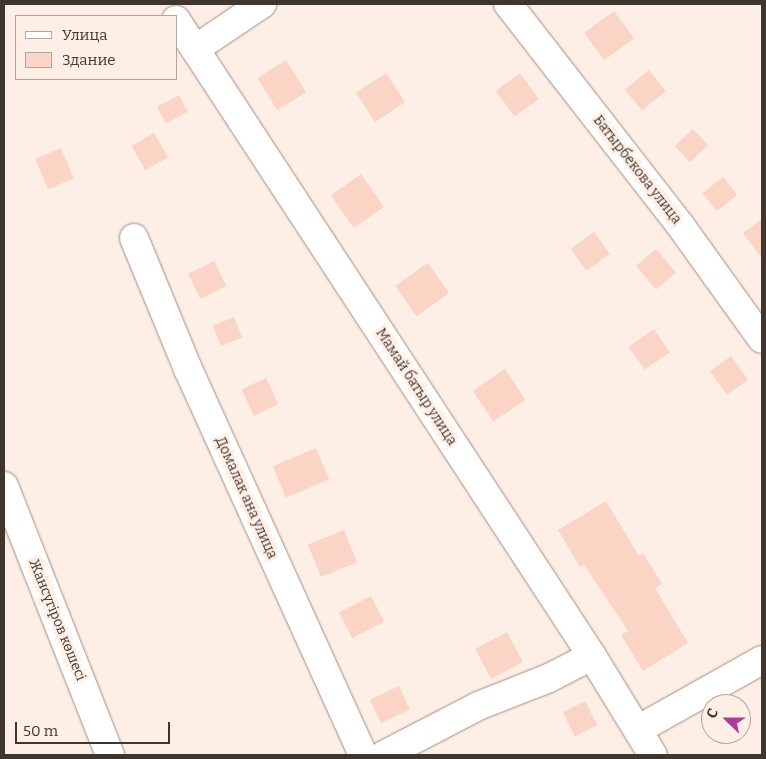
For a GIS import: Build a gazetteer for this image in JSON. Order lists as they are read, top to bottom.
{
  "streets": {
    "street": [
      "Батырбекова улица",
      "Мамай батыр улица",
      "Домалак ана улица",
      "Жансүгіров көшесі"
    ]
  },
  "legend": ["Улица", "Здание"],
  "scale_bar": "50 m",
  "north": "left"
}
